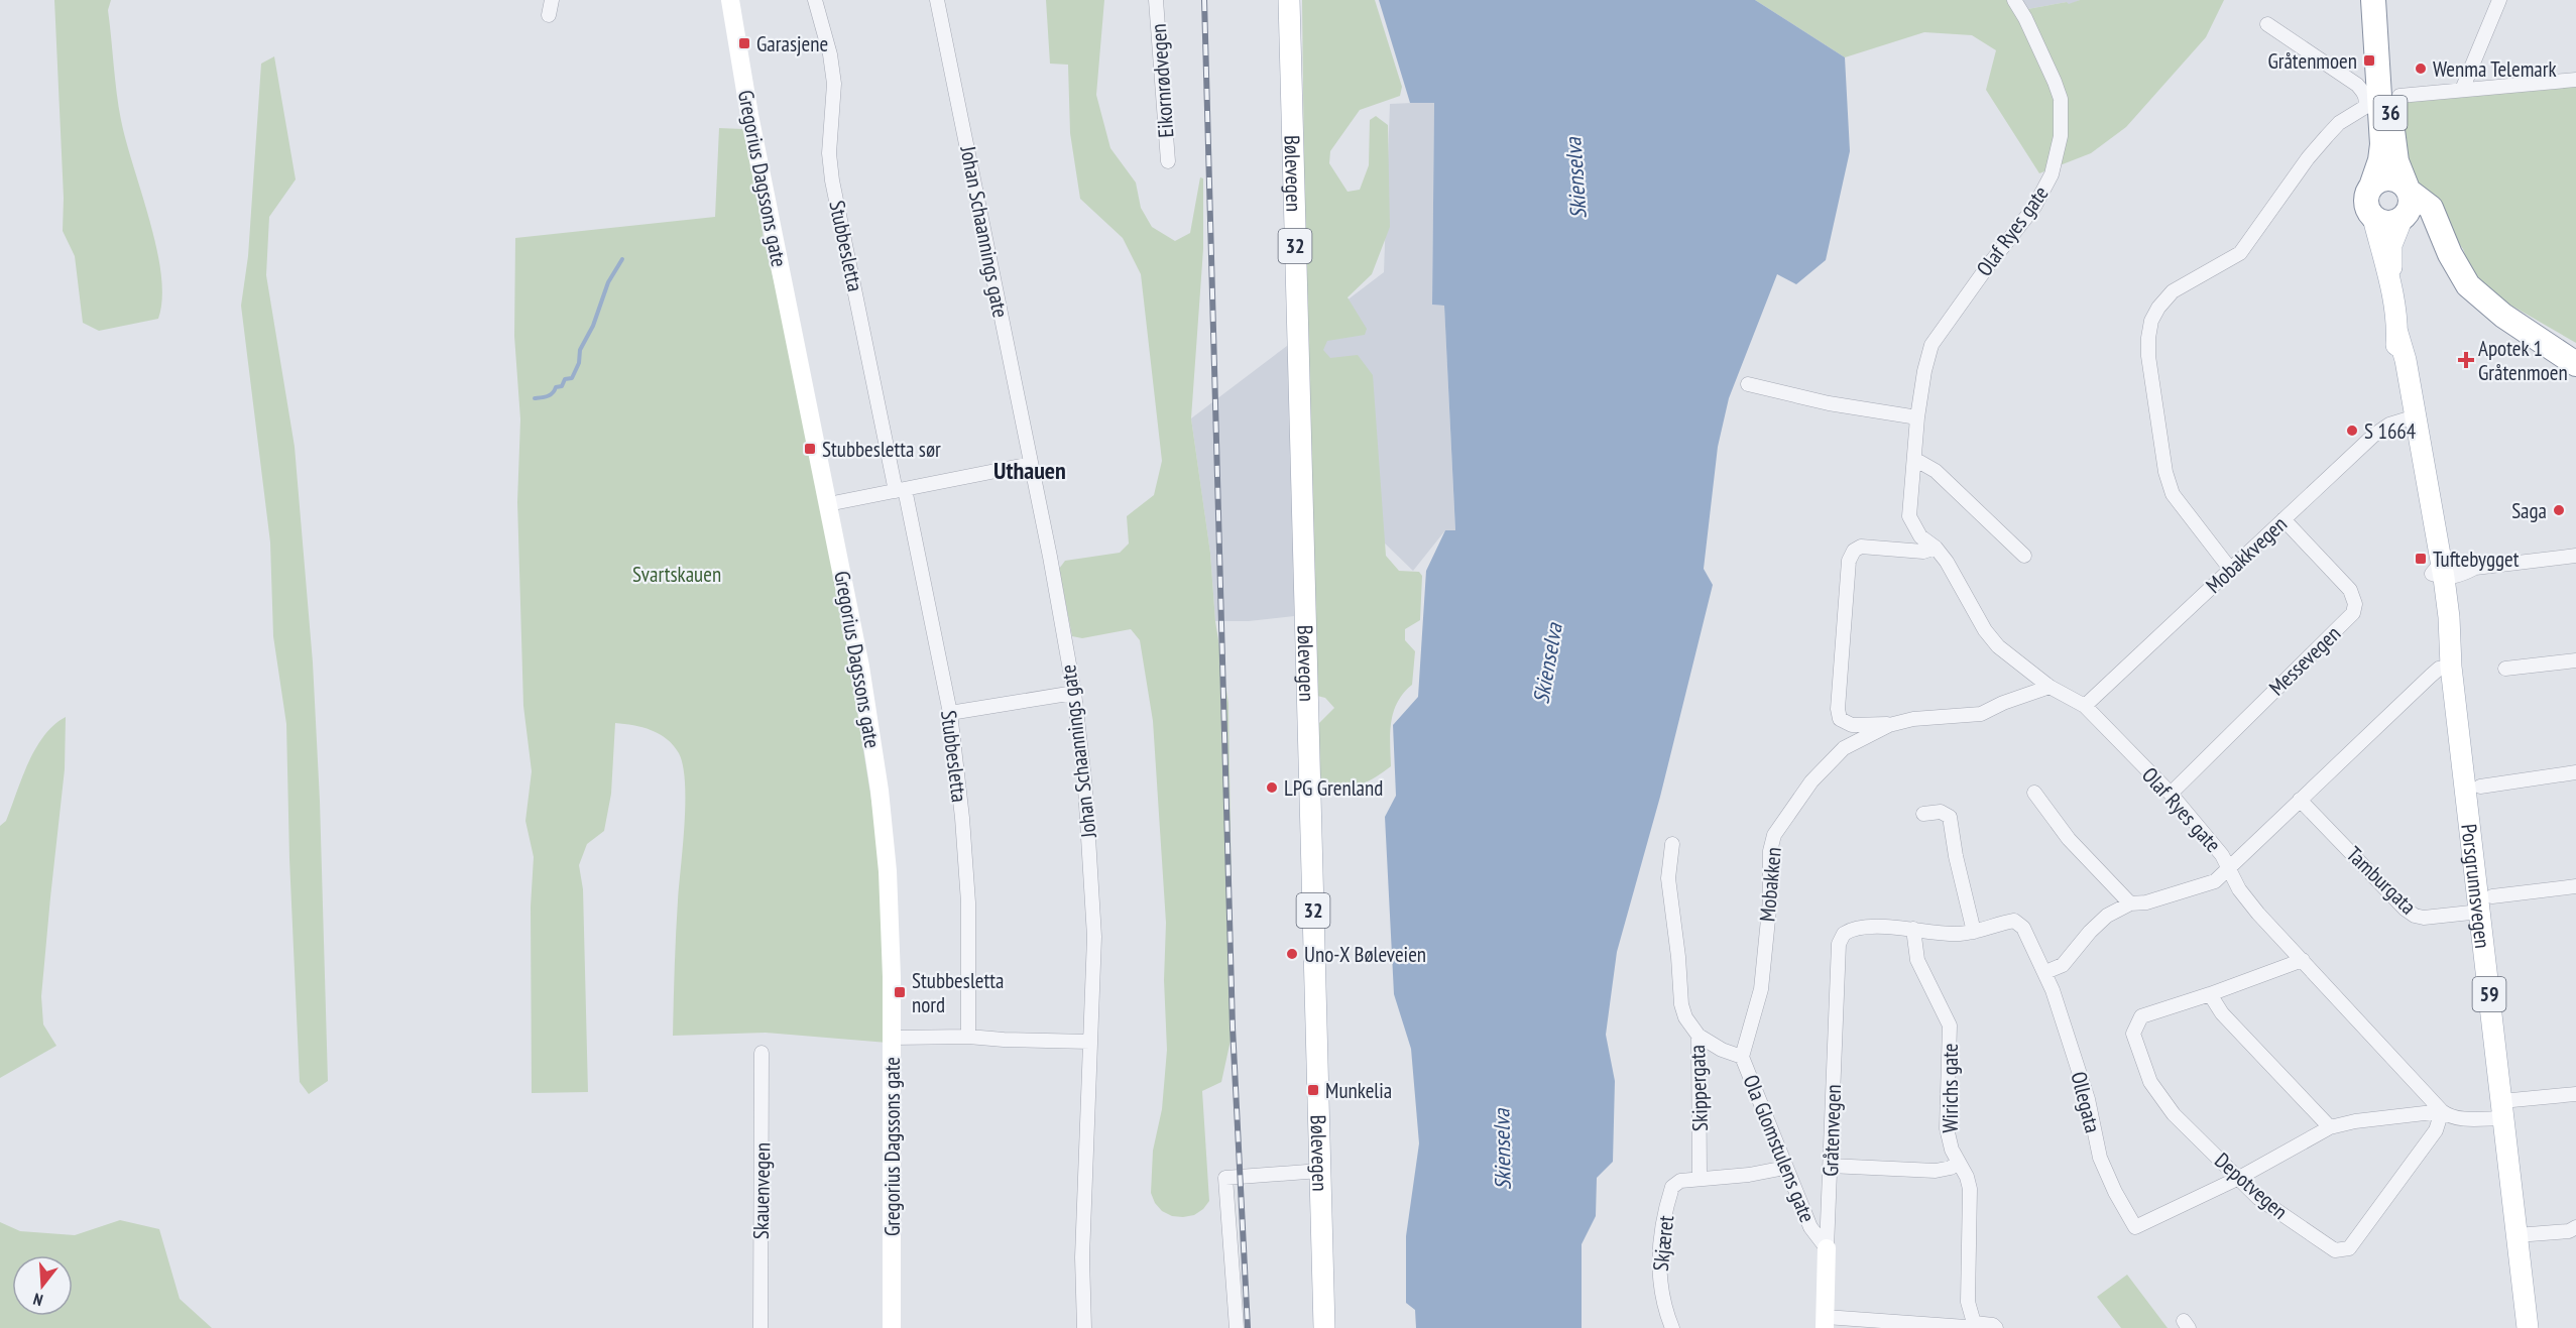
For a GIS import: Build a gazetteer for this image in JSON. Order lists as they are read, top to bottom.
{
  "streets": {
    "highway": ["36", "Porsgrunnsvegen"],
    "main road": ["Bølevegen", "32", "59"],
    "street": [
      "Eikornrødvegen",
      "Gregorius Dagssons gate",
      "Olaf Ryes gate",
      "Johan Schaannings gate",
      "Stubbesletta",
      "Mobakkvegen",
      "Messevegen",
      "Tamburgata",
      "Mobakken",
      "Skippergata",
      "Wirichs gate",
      "Ollegata",
      "Gråtenvegen",
      "Ola Glomstulens gate",
      "Depotvegen",
      "Skauenvegen",
      "Skjæret"
    ]
  },
  "crossings": [
    ["36", "Porsgrunnsvegen"],
    ["Olaf Ryes gate", "Mobakkvegen"],
    ["Olaf Ryes gate", "Messevegen"],
    ["Olaf Ryes gate", "Mobakken"],
    ["Olaf Ryes gate", "Depotvegen"],
    ["Mobakkvegen", "Messevegen"],
    ["Mobakkvegen", "Porsgrunnsvegen"],
    ["Tamburgata", "Porsgrunnsvegen"],
    ["Mobakken", "Ola Glomstulens gate"],
    ["Skippergata", "Ola Glomstulens gate"],
    ["Skippergata", "Skjæret"],
    ["Wirichs gate", "Gråtenvegen"],
    ["Ollegata", "Depotvegen"],
    ["Gråtenvegen", "Ola Glomstulens gate"]
  ],
  "districts": ["Uthauen"],
  "water": ["Skienselva"],
  "parks": ["Svartskauen"],
  "places": {
    "transit": [
      "Garasjene",
      "Gråtenmoen",
      "Stubbesletta sør",
      "Tuftebygget",
      "Stubbesletta nord",
      "Munkelia"
    ],
    "other": [
      "Wenma Telemark",
      "S 1664",
      "Saga",
      "LPG Grenland",
      "Uno-X Bøleveien"
    ],
    "health": ["Apotek 1 Gråtenmoen"]
  },
  "north": "bottom"
}
